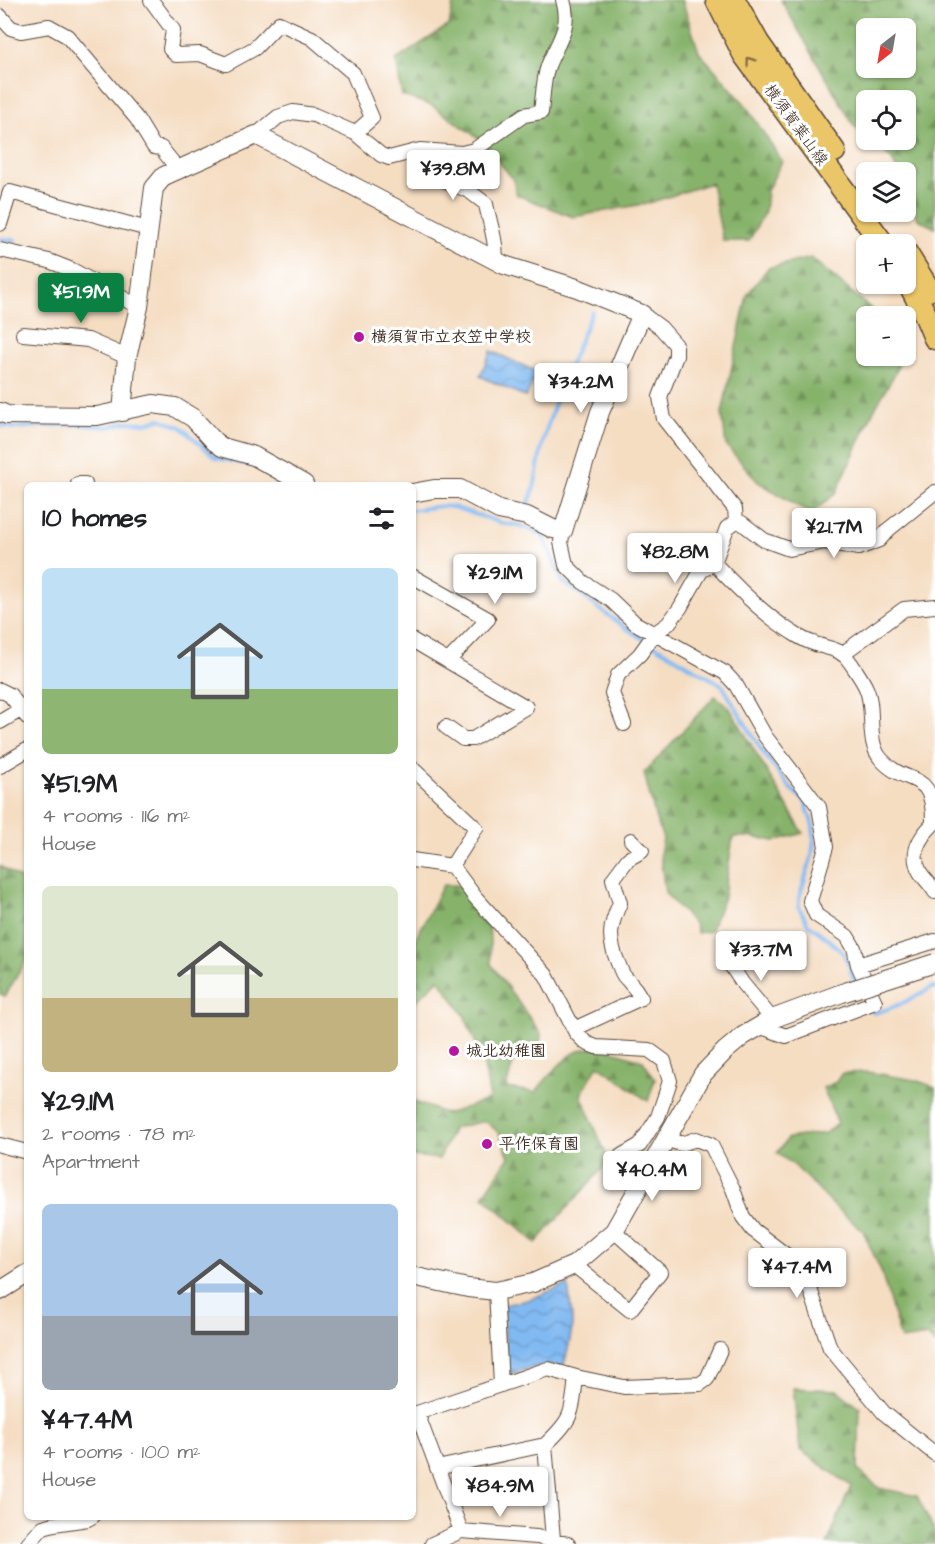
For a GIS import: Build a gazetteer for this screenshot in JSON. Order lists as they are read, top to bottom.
{
  "streets": {
    "main road": ["横須賀葉山線"]
  },
  "places": ["横須賀市立衣笠中学校", "城北幼稚園", "平作保育園"],
  "north": "bottom left",
  "page": {
    "map_buttons": ["+", "−"],
    "price": [
      "¥39.8M",
      "¥51.9M",
      "¥34.2M",
      "¥21.7M",
      "¥82.8M",
      "¥29.1M",
      "¥33.7M",
      "¥40.4M",
      "¥47.4M",
      "¥84.9M"
    ],
    "heading": "10 homes",
    "list": [
      {
        "name": "¥51.9M",
        "note": "4 rooms · 116 m² · House"
      },
      {
        "name": "¥29.1M",
        "note": "2 rooms · 78 m² · Apartment"
      },
      {
        "name": "¥47.4M",
        "note": "4 rooms · 100 m² · House"
      }
    ]
  }
}
